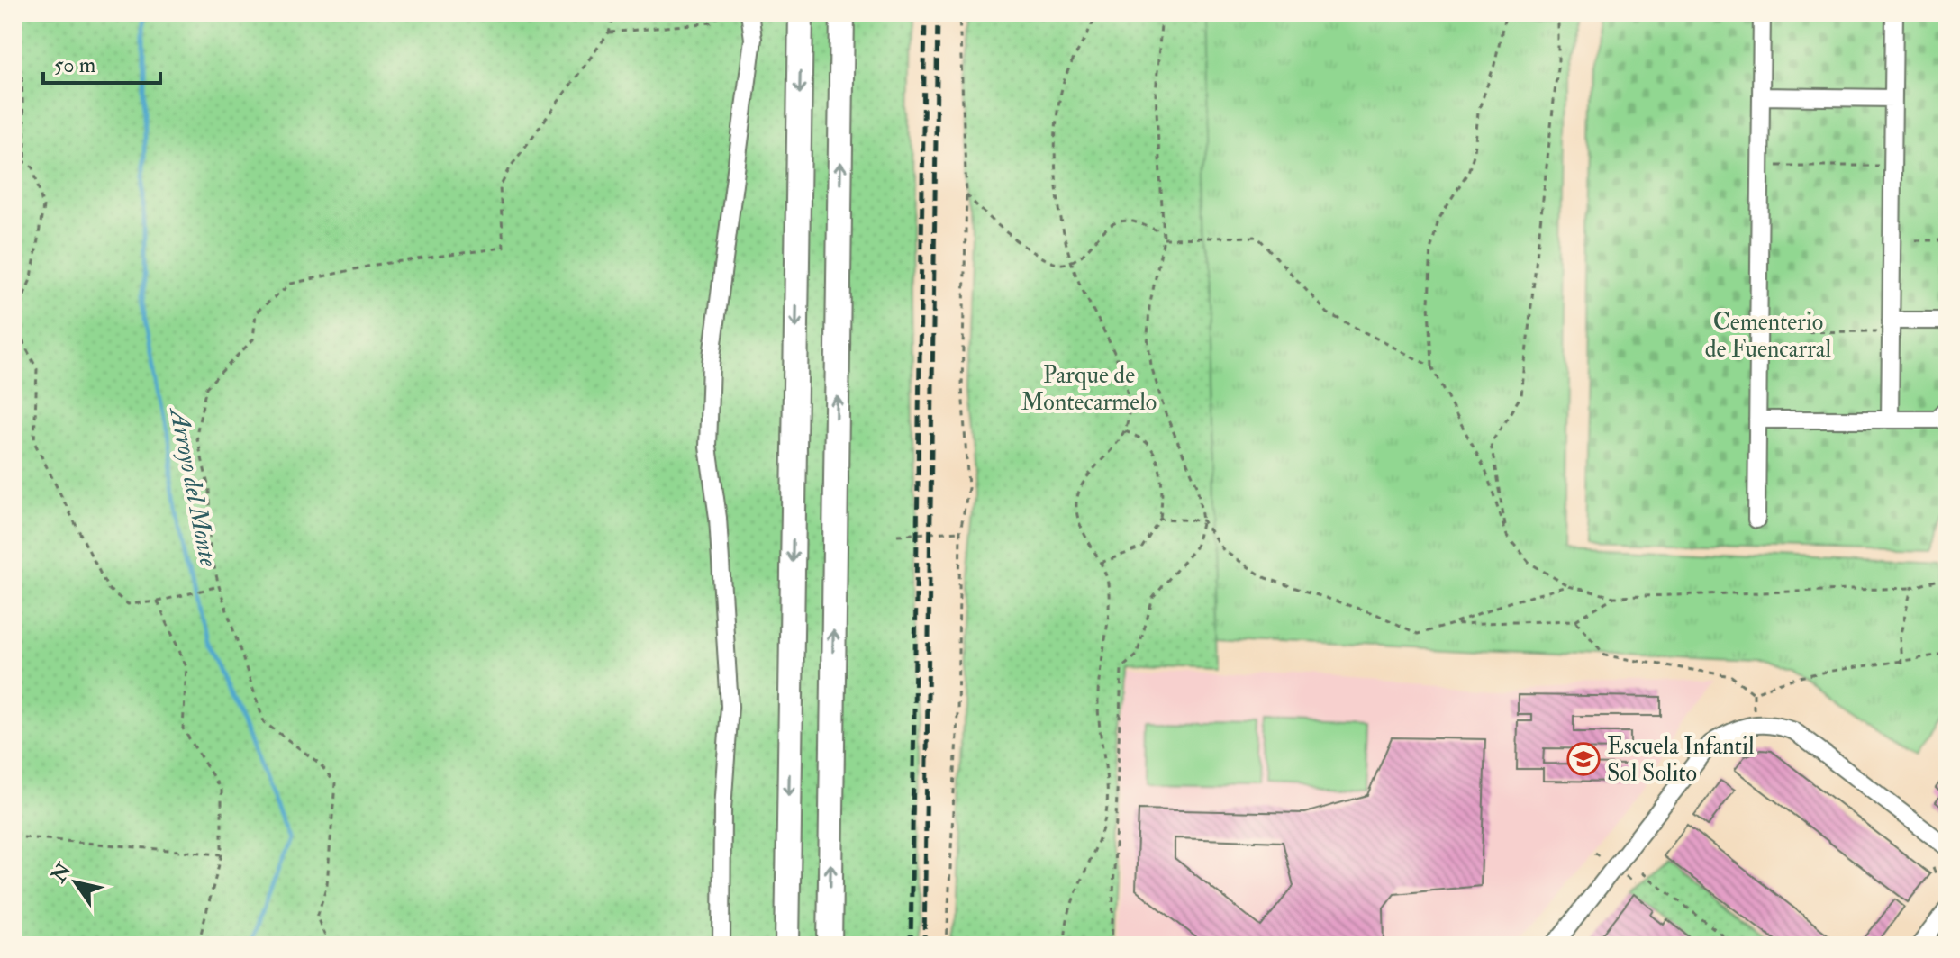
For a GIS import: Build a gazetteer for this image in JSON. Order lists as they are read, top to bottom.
{
  "water": ["Arroyo del Monte"],
  "parks": ["Cementerio de Fuencarral", "Parque de Montecarmelo"],
  "places": {
    "school or university": ["Escuela Infantil Sol Solito"]
  },
  "scale_bar": "50 m",
  "north": "top left"
}
